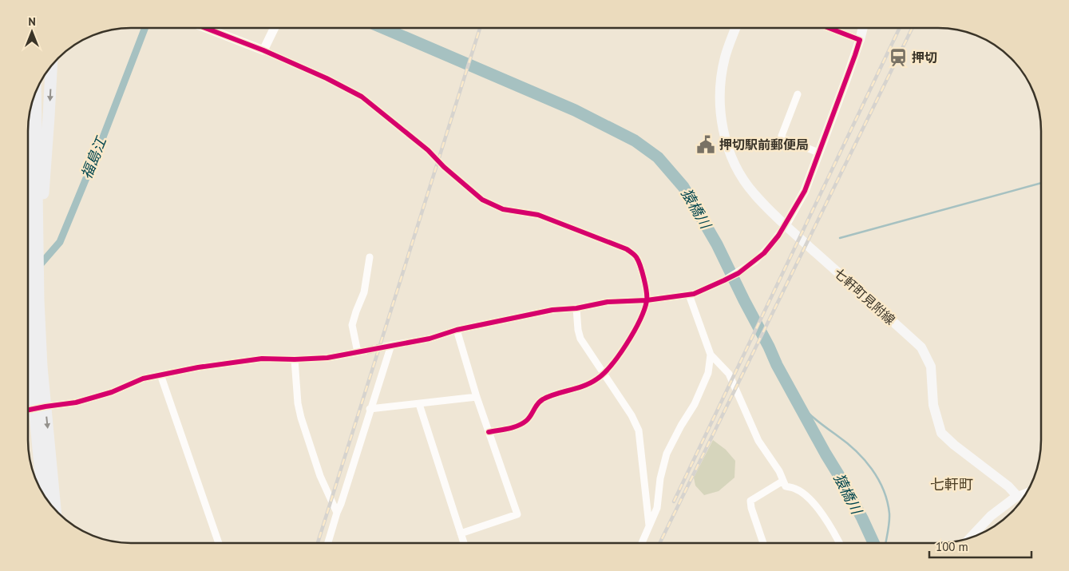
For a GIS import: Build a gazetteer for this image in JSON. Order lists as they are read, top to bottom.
{
  "streets": {
    "main road": ["七軒町見附線"]
  },
  "districts": ["七軒町"],
  "water": ["福島江", "猿橋川"],
  "places": {
    "station": ["押切"],
    "public building": ["押切駅前郵便局"]
  },
  "scale_bar": "100 m",
  "north": "top"
}
